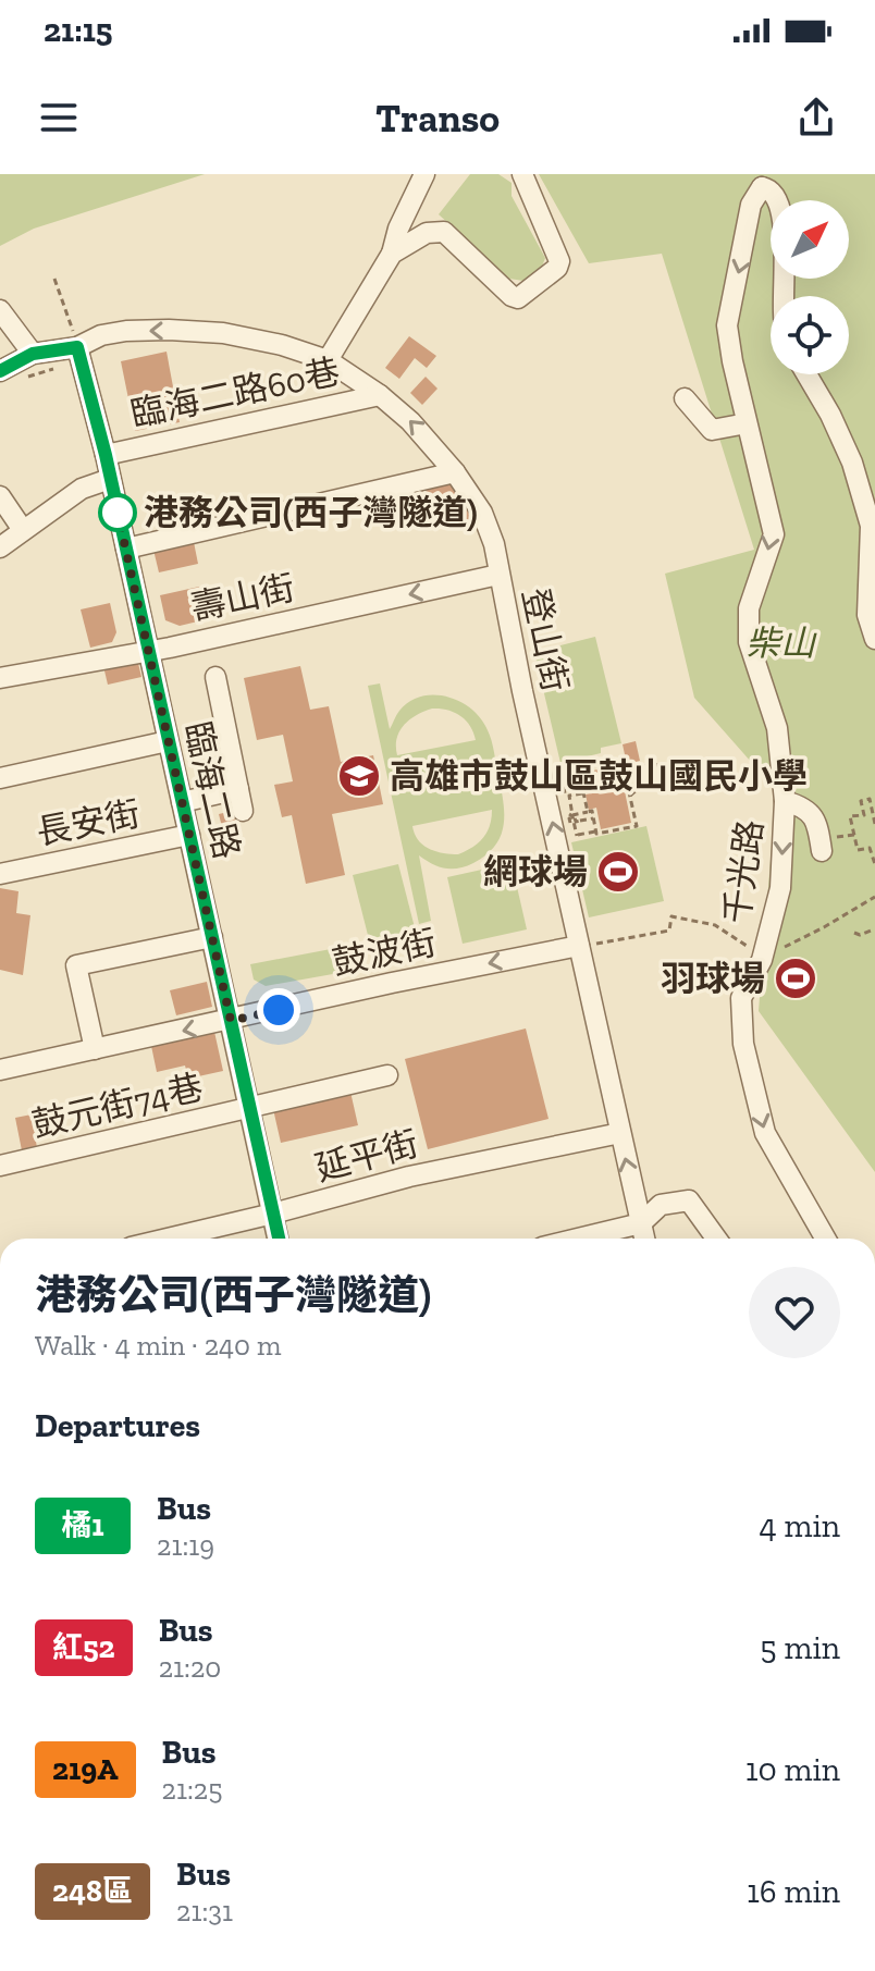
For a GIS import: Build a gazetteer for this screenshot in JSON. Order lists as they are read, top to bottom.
{
  "streets": {
    "street": [
      "臨海二路60巷",
      "壽山街",
      "登山街",
      "臨海二路",
      "長安街",
      "千光路",
      "鼓波街",
      "鼓元街74巷",
      "延平街"
    ]
  },
  "crossings": [
    ["臨海二路60巷", "登山街"],
    ["臨海二路60巷", "臨海二路"],
    ["壽山街", "登山街"],
    ["壽山街", "臨海二路"],
    ["登山街", "臨海二路"],
    ["登山街", "鼓波街"],
    ["登山街", "延平街"],
    ["臨海二路", "長安街"],
    ["臨海二路", "鼓波街"],
    ["臨海二路", "鼓元街74巷"],
    ["臨海二路", "延平街"]
  ],
  "one_way": ["登山街", "鼓波街"],
  "parks": ["柴山"],
  "places": {
    "other": ["港務公司(西子灣隧道)"],
    "school or university": ["高雄市鼓山區鼓山國民小學"],
    "sports": ["網球場", "羽球場"]
  },
  "lines": ["bus line 橘1"],
  "north": "top right",
  "page": {
    "status": "21:15",
    "header": "Transo",
    "heading": [
      ["港務公司(西子灣隧道)", "Walk · 4 min · 240 m"],
      "Departures"
    ],
    "list": [
      {
        "mark": "橘1",
        "name": "Bus",
        "note": "21:19",
        "value": "4 min"
      },
      {
        "mark": "紅52",
        "name": "Bus",
        "note": "21:20",
        "value": "5 min"
      },
      {
        "mark": "219A",
        "name": "Bus",
        "note": "21:25",
        "value": "10 min"
      },
      {
        "mark": "248區",
        "name": "Bus",
        "note": "21:31",
        "value": "16 min"
      }
    ]
  }
}
